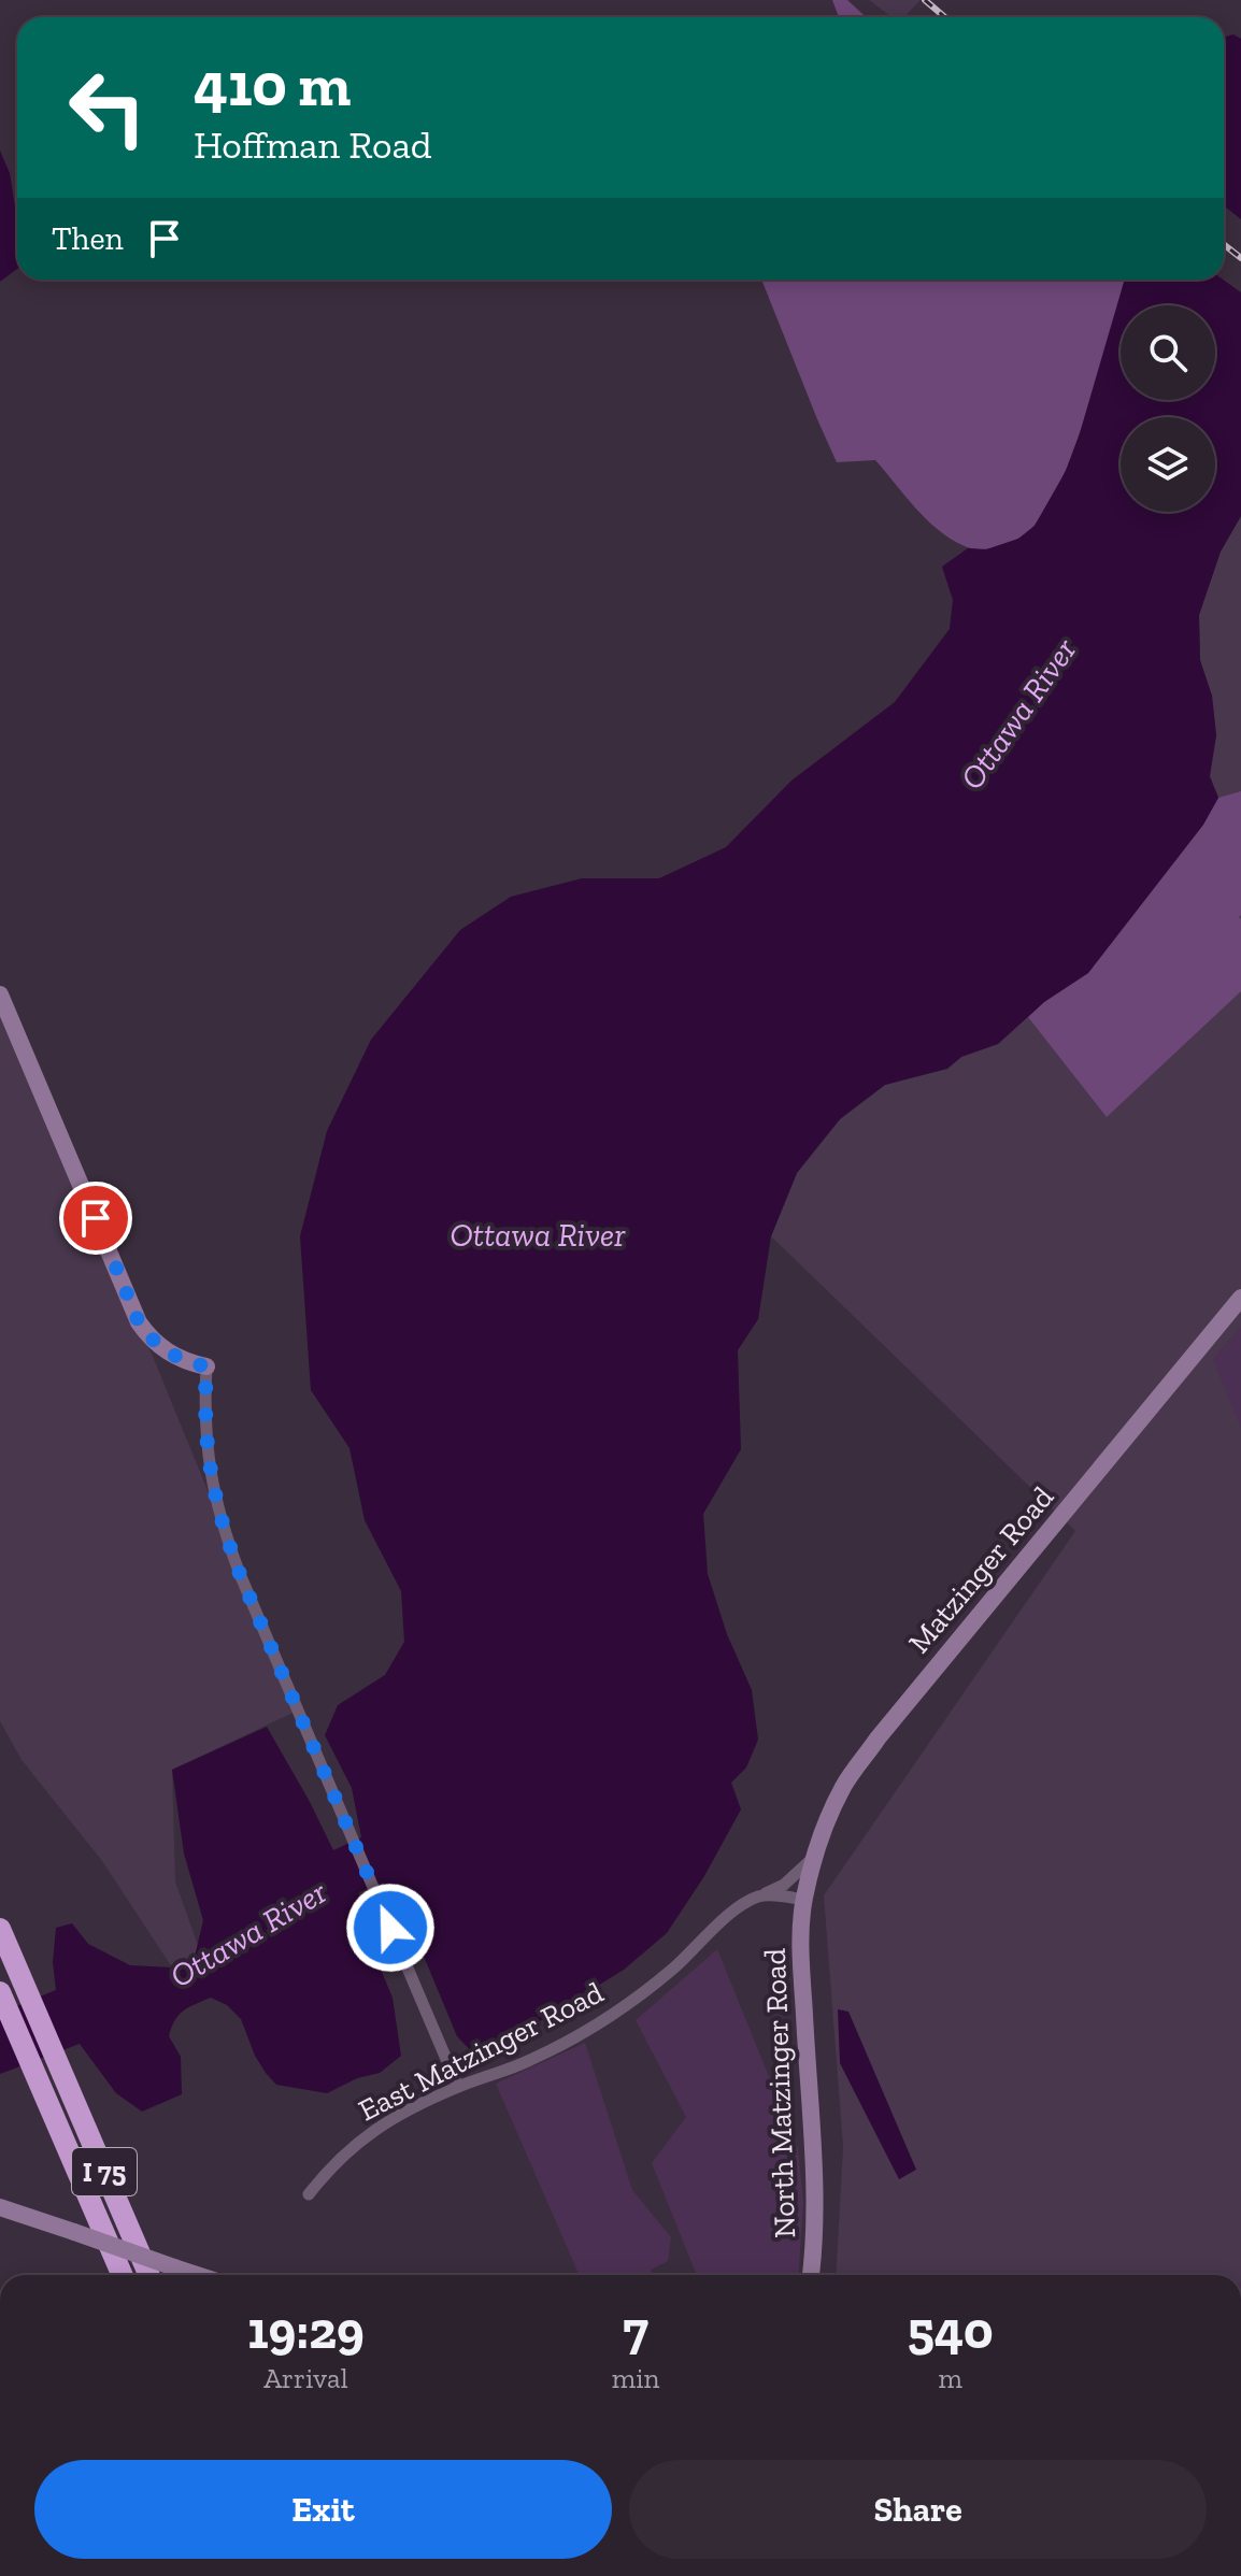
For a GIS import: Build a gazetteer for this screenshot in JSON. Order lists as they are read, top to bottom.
{
  "streets": {
    "highway": ["I 75"],
    "street": ["Matzinger Road", "East Matzinger Road", "North Matzinger Road"]
  },
  "crossings": [
    ["Matzinger Road", "East Matzinger Road"],
    ["Matzinger Road", "North Matzinger Road"]
  ],
  "water": ["Ottawa River"],
  "page": {
    "turn": ["410 m", "Hoffman Road"],
    "then": "Then",
    "eta": [
      "19:29",
      "Arrival",
      "7",
      "min",
      "540",
      "m"
    ],
    "buttons": ["Exit", "Share"]
  }
}
